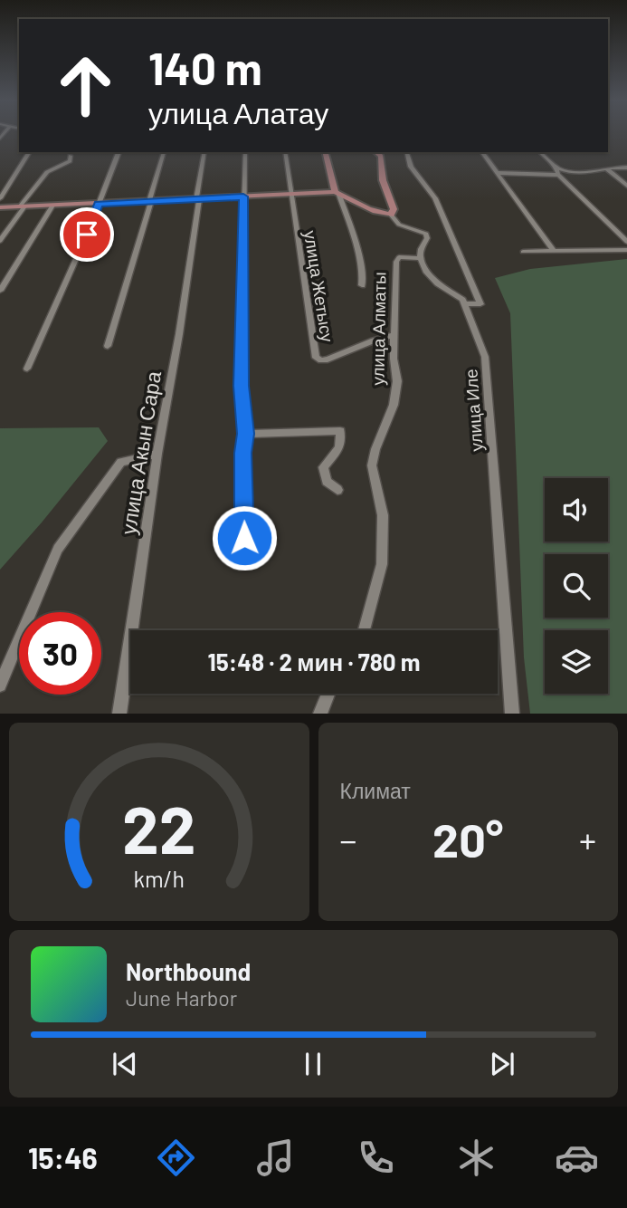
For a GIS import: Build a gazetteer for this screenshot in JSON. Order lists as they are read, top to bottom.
{
  "streets": {
    "street": [
      "улица Жетысу",
      "улица Алматы",
      "улица Иле",
      "улица Акын Сара"
    ]
  },
  "crossings": [
    ["улица Жетысу", "улица Алматы"],
    ["улица Алматы", "улица Иле"]
  ],
  "page": {
    "turn": ["140 m", "улица Алатау"],
    "limit": "30",
    "trip": "15:48 · 2 мин · 780 m",
    "tile": "Климат",
    "heat": ["−", "20°", "+"],
    "song": ["Northbound", "June Harbor"],
    "tabs": "15:46",
    "gauge": ["22", "km/h"]
  }
}
